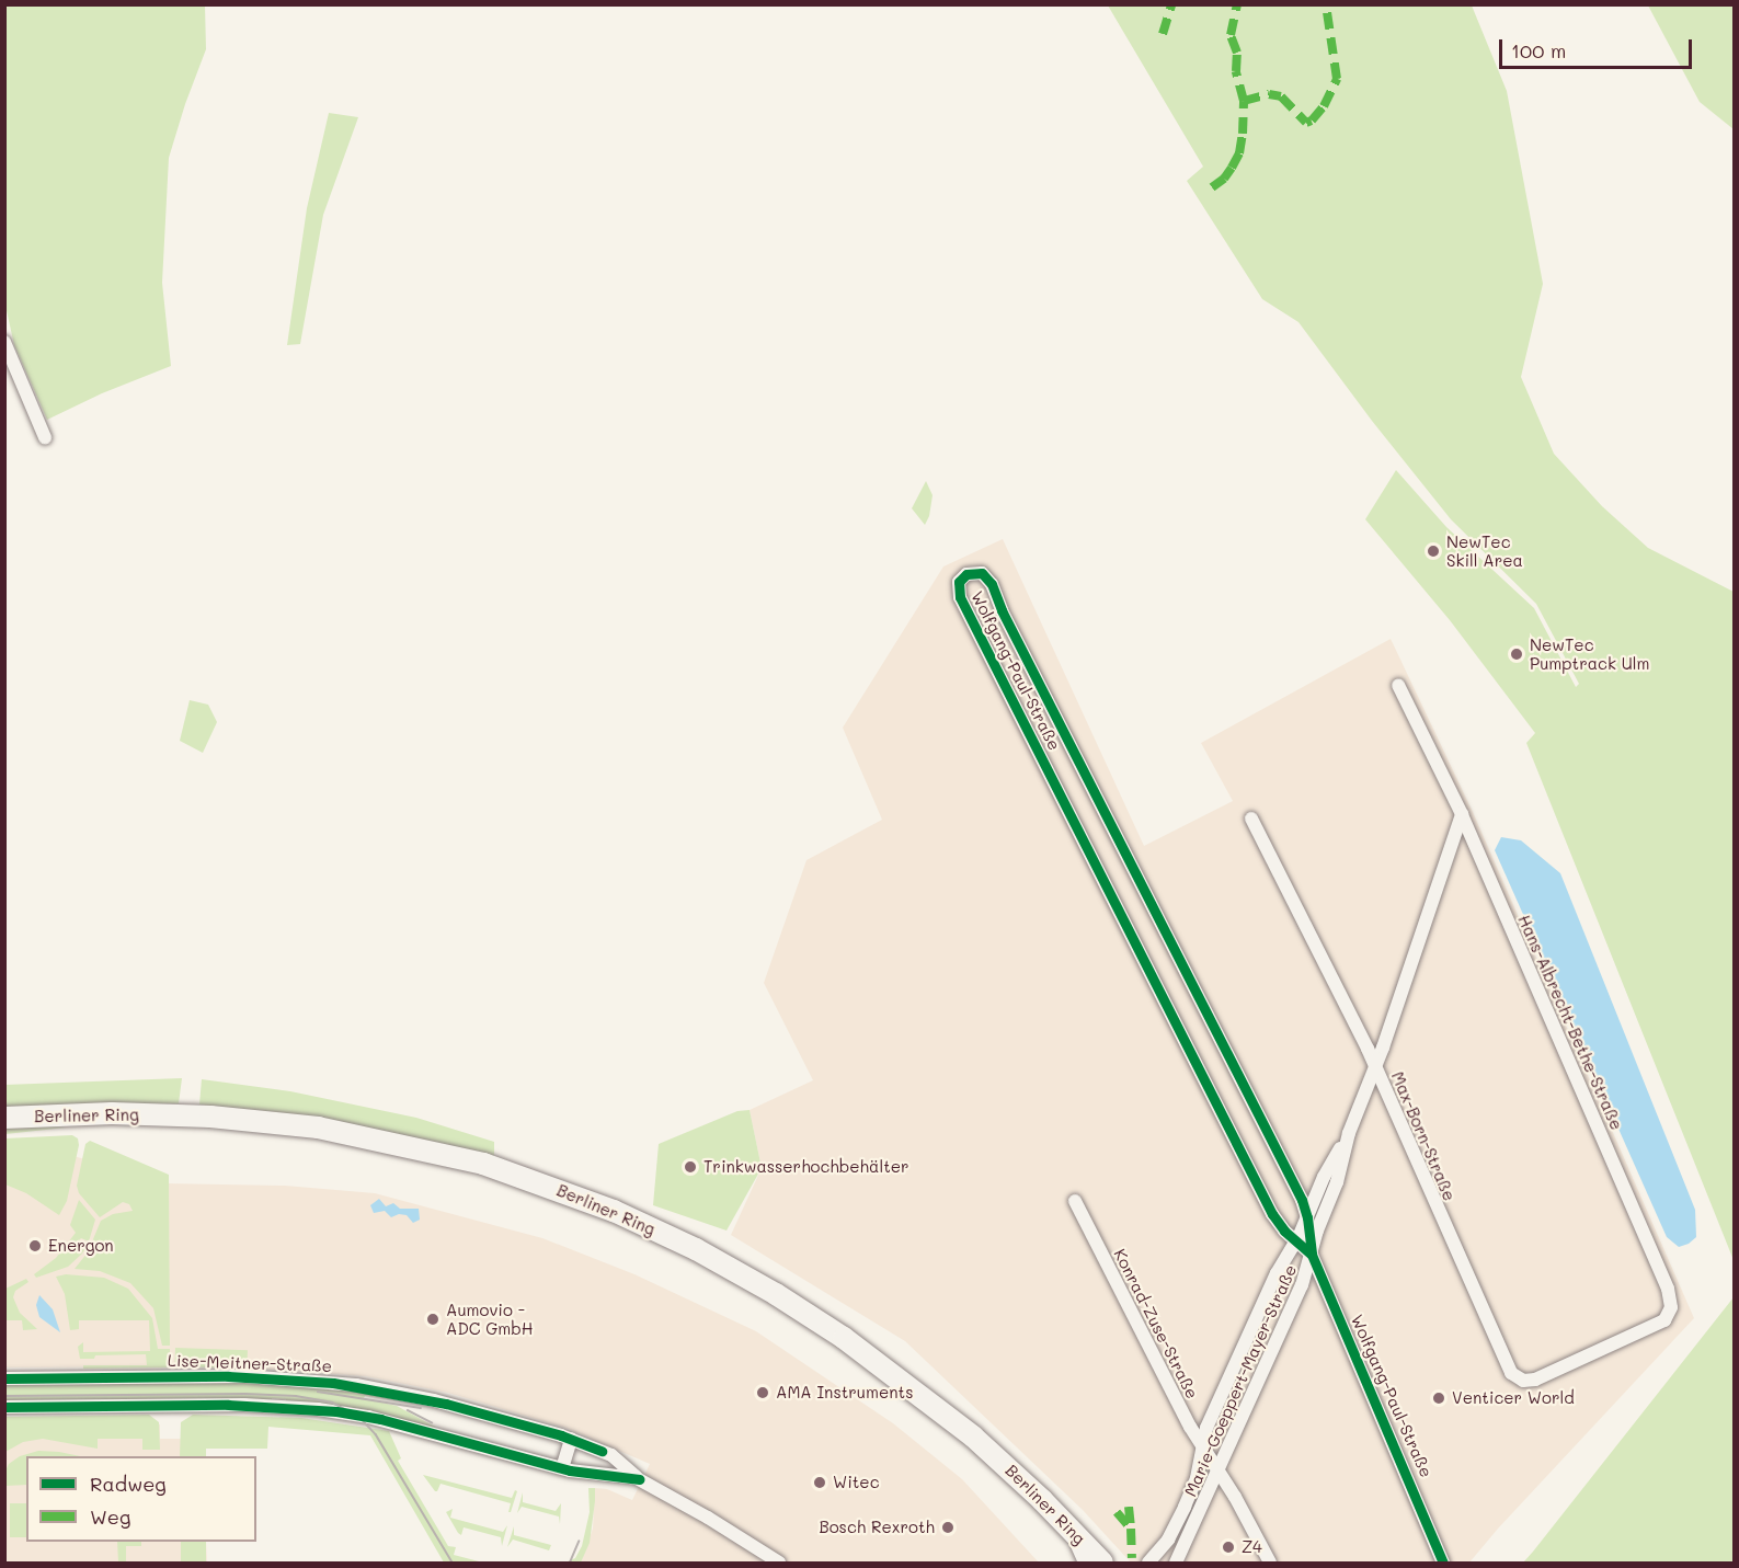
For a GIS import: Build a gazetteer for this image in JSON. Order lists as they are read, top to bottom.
{
  "streets": {
    "main road": ["Berliner Ring"],
    "street": [
      "Wolfgang-Paul-Straße",
      "Hans-Albrecht-Bethe-Straße",
      "Max-Born-Straße",
      "Konrad-Zuse-Straße",
      "Lise-Meitner-Straße",
      "Marie-Goeppert-Mayer-Straße"
    ]
  },
  "crossings": [
    ["Wolfgang-Paul-Straße", "Marie-Goeppert-Mayer-Straße"],
    ["Hans-Albrecht-Bethe-Straße", "Max-Born-Straße"],
    ["Hans-Albrecht-Bethe-Straße", "Marie-Goeppert-Mayer-Straße"],
    ["Max-Born-Straße", "Marie-Goeppert-Mayer-Straße"],
    ["Konrad-Zuse-Straße", "Marie-Goeppert-Mayer-Straße"]
  ],
  "places": [
    "NewTec Skill Area",
    "NewTec Pumptrack Ulm",
    "Trinkwasserhochbehälter",
    "Energon",
    "Aumovio - ADC GmbH",
    "AMA Instruments",
    "Venticer World",
    "Witec",
    "Bosch Rexroth",
    "Z4"
  ],
  "legend": ["Radweg", "Weg"],
  "scale_bar": "100 m"
}
